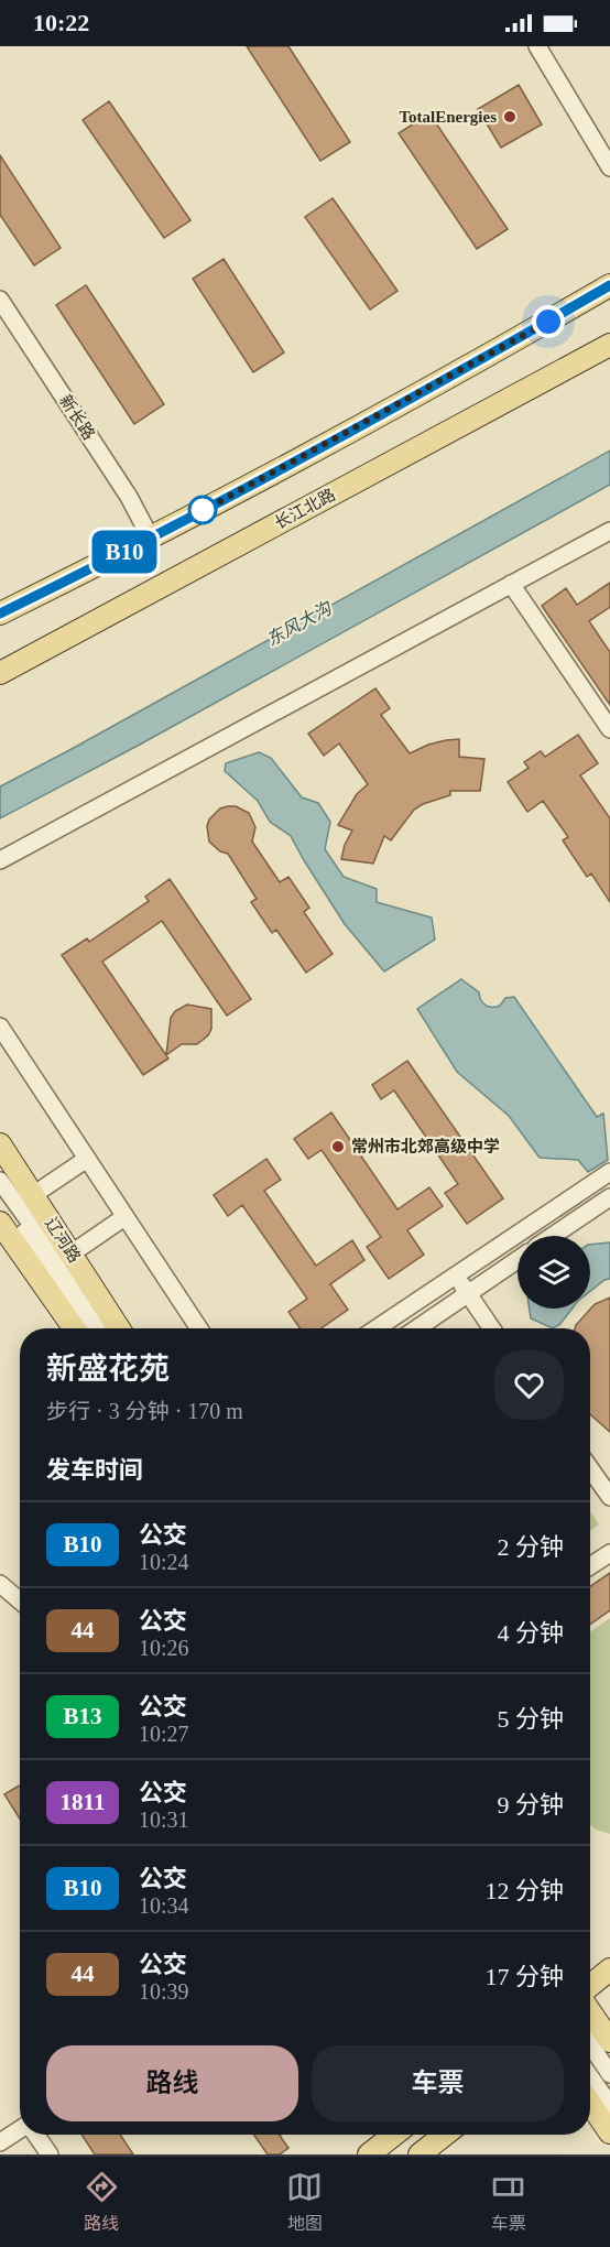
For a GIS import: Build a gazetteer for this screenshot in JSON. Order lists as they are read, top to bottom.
{
  "streets": {
    "main road": ["长江北路", "辽河路"],
    "street": ["新长路"]
  },
  "water": ["东风大沟"],
  "places": ["TotalEnergies", "常州市北郊高级中学"],
  "lines": ["bus line B10"],
  "page": {
    "status": "10:22",
    "on_map": "B10",
    "heading": [
      ["新盛花苑", "步行 · 3 分钟 · 170 m"],
      "发车时间"
    ],
    "list": [
      {
        "mark": "B10",
        "name": "公交",
        "note": "10:24",
        "value": "2 分钟"
      },
      {
        "mark": "44",
        "name": "公交",
        "note": "10:26",
        "value": "4 分钟"
      },
      {
        "mark": "B13",
        "name": "公交",
        "note": "10:27",
        "value": "5 分钟"
      },
      {
        "mark": "1811",
        "name": "公交",
        "note": "10:31",
        "value": "9 分钟"
      },
      {
        "mark": "B10",
        "name": "公交",
        "note": "10:34",
        "value": "12 分钟"
      },
      {
        "mark": "44",
        "name": "公交",
        "note": "10:39",
        "value": "17 分钟"
      }
    ],
    "buttons": ["路线", "车票"],
    "tabs": ["路线", "地图", "车票"]
  }
}
